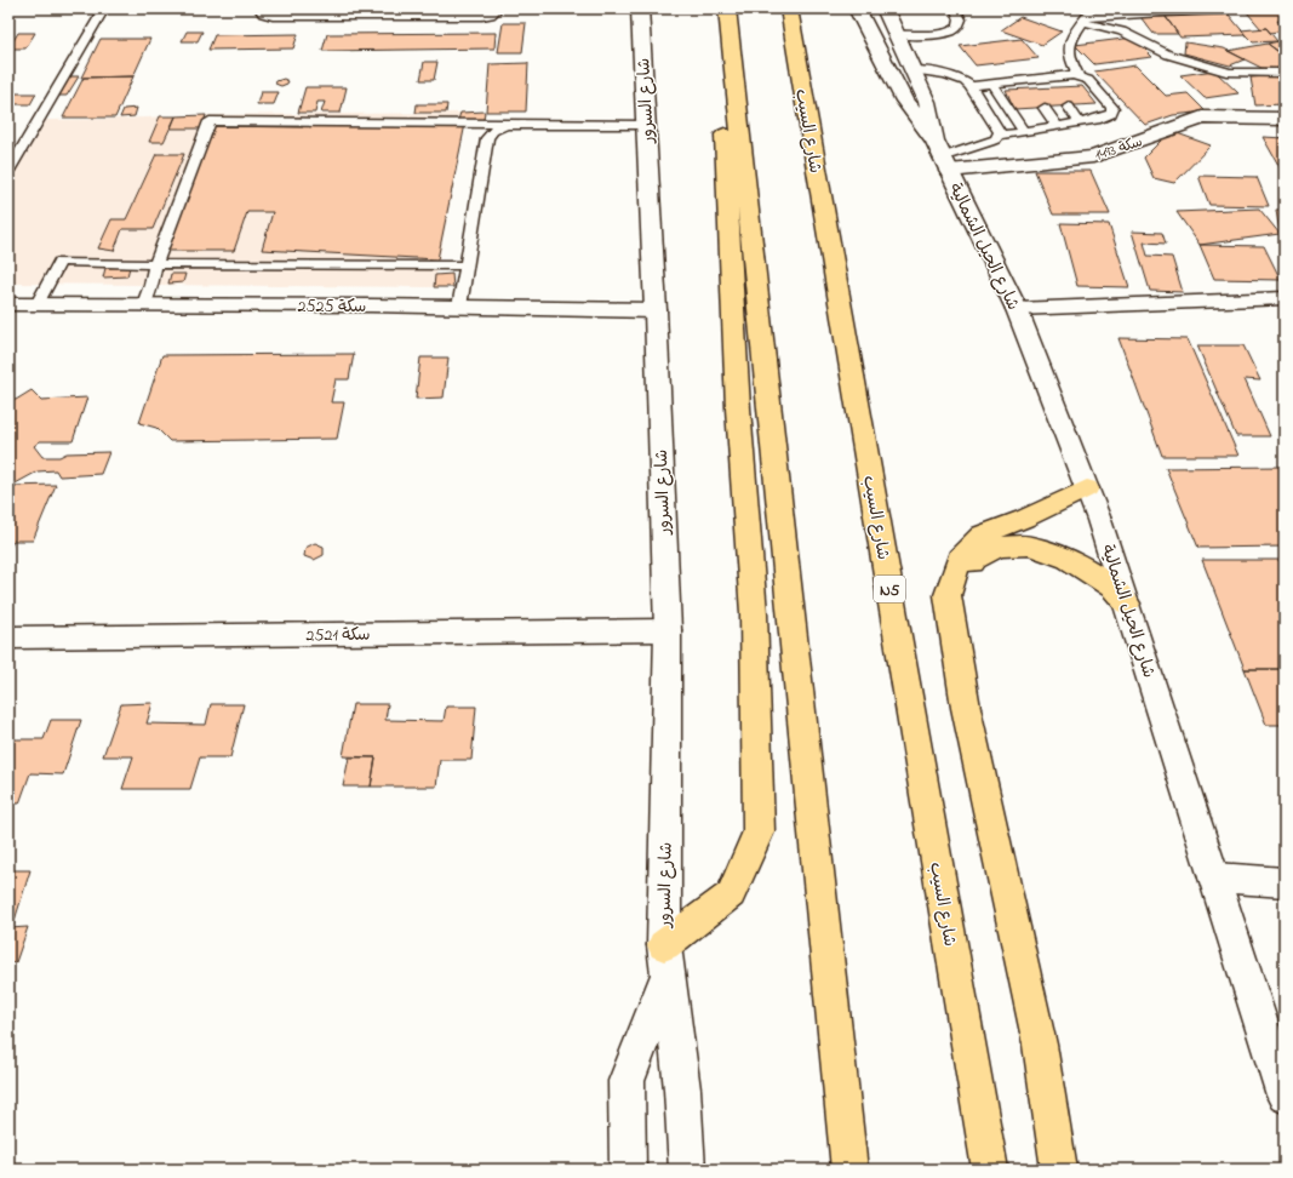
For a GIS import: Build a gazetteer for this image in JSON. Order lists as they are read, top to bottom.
{
  "streets": {
    "highway": ["شارع السيب", "N5"],
    "street": [
      "شارع السرور",
      "سكة 1493",
      "شارع الحيل الشمالية",
      "سكة 2525",
      "سكة 2521"
    ]
  },
  "crossings": [
    ["شارع السرور", "سكة 2525"],
    ["شارع السرور", "سكة 2521"],
    ["سكة 1493", "شارع الحيل الشمالية"]
  ]
}
